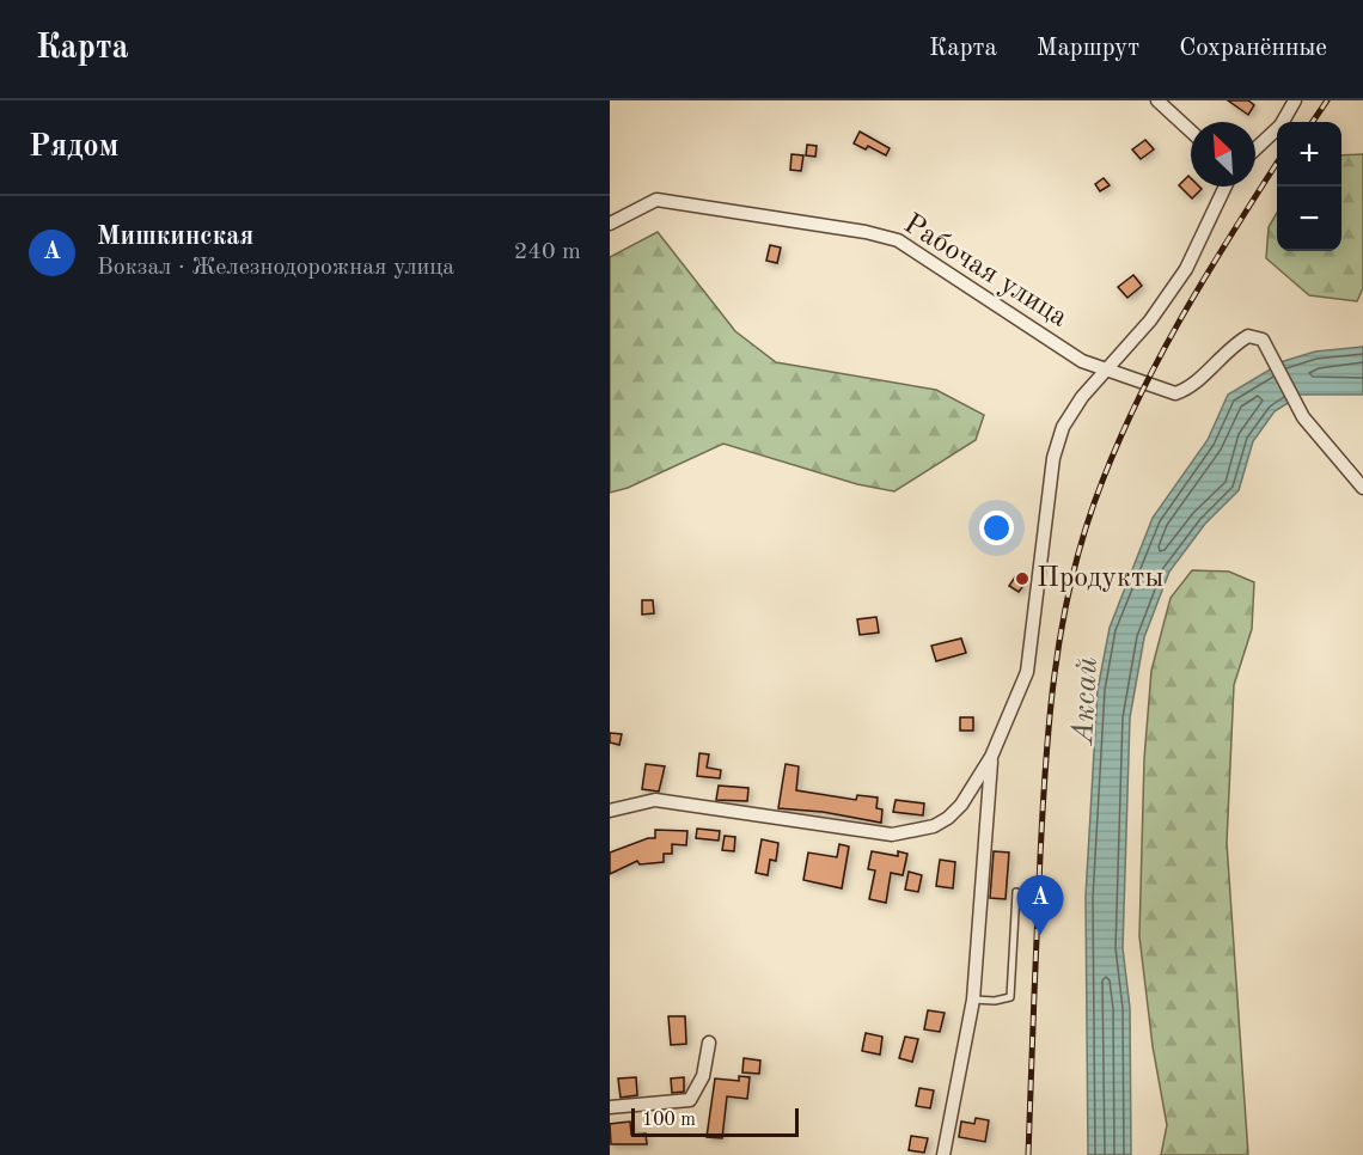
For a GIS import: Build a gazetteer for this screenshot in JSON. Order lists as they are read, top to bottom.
{
  "streets": {
    "street": ["Рабочая улица"]
  },
  "water": ["Аксай"],
  "places": ["Продукты"],
  "scale_bar": "100 m",
  "north": "top left",
  "page": {
    "header": "Карта",
    "nav": ["Карта", "Маршрут", "Сохранённые"],
    "heading": "Рядом",
    "map_buttons": ["+", "−"],
    "list": [
      {
        "mark": "A",
        "name": "Мишкинская",
        "note": "Вокзал · Железнодорожная улица",
        "value": "240 m"
      }
    ],
    "pins": "A",
    "scale": "100 m"
  }
}
